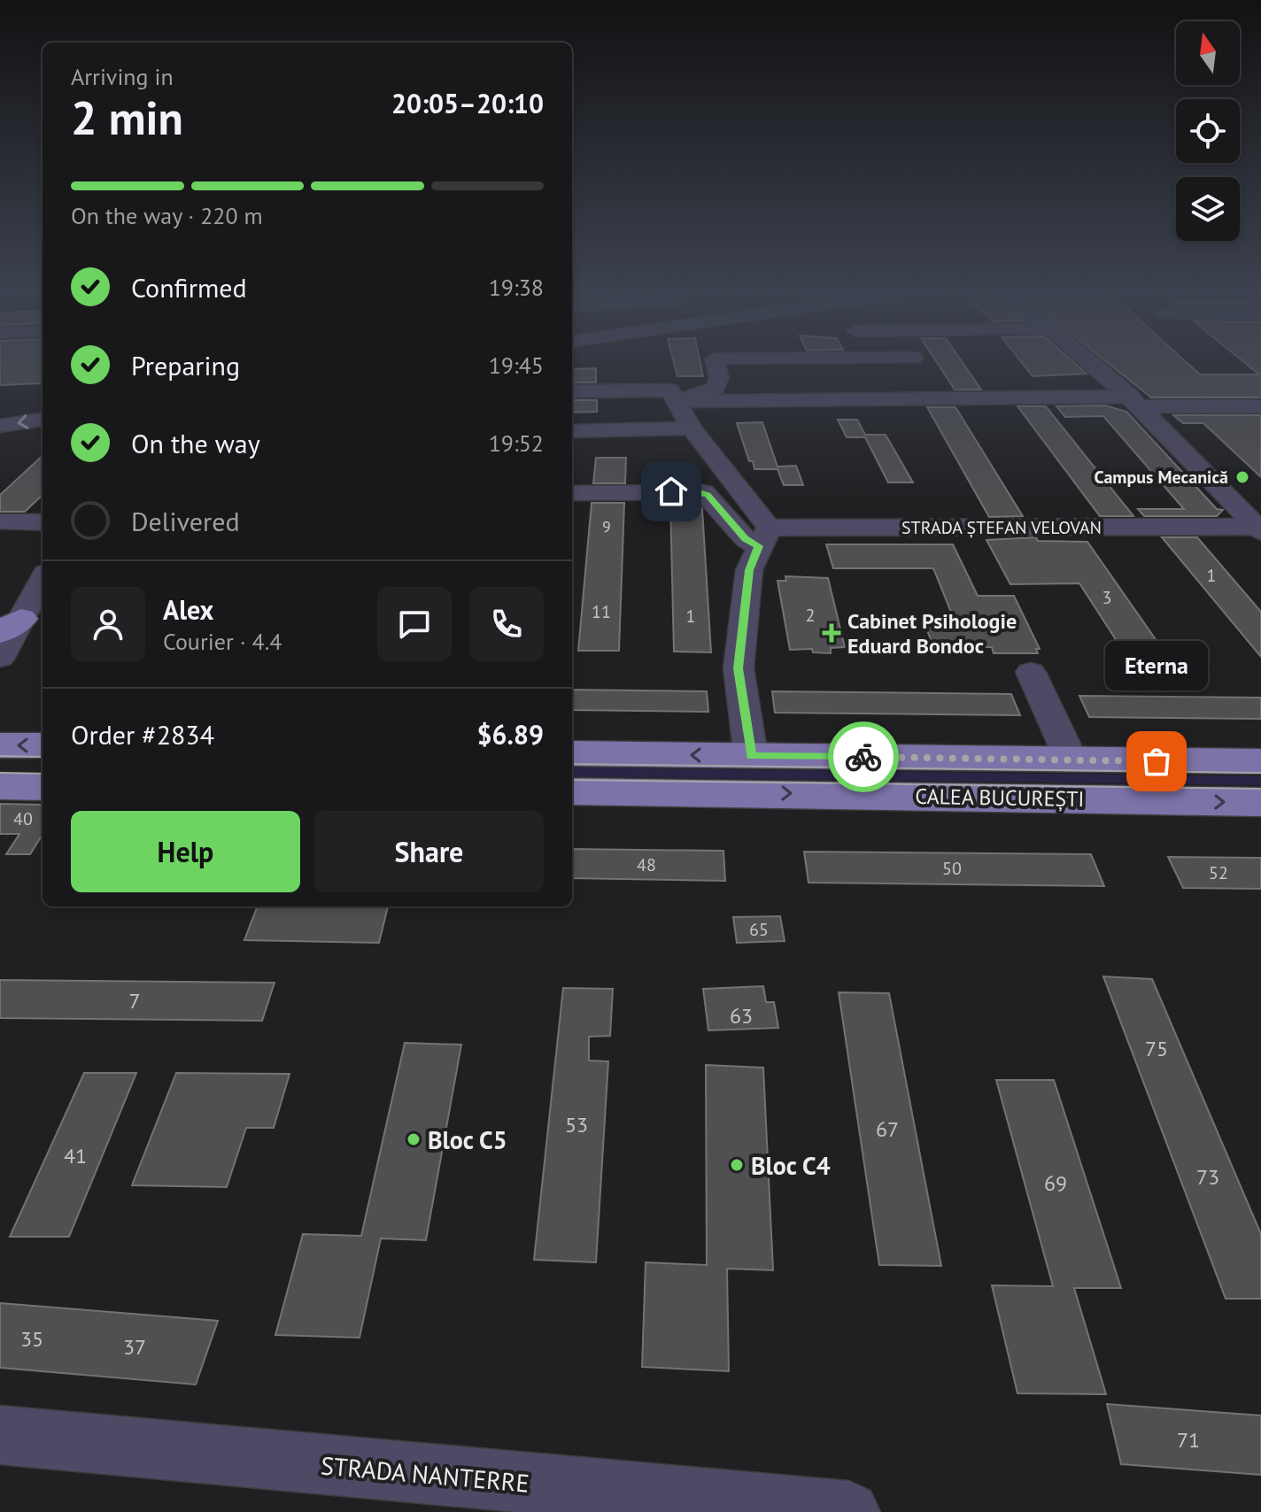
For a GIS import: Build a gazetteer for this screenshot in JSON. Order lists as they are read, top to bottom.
{
  "streets": {
    "main road": ["CALEA BUCUREȘTI"],
    "street": ["STRADA ȘTEFAN VELOVAN", "STRADA NANTERRE"]
  },
  "places": {
    "other": [
      "Campus Mecanică",
      "Eterna",
      "Bloc C5",
      "Bloc C4"
    ],
    "health": ["Cabinet Psihologie Eduard Bondoc"]
  },
  "house_numbers": [
    "9",
    "1",
    "3",
    "11",
    "2",
    "1",
    "40",
    "48",
    "50",
    "52",
    "65",
    "7",
    "63",
    "75",
    "53",
    "67",
    "41",
    "73",
    "69",
    "35",
    "37",
    "71"
  ],
  "north": "top",
  "page": {
    "heading": ["2 min", "Arriving in", "20:05–20:10"],
    "panel": [
      "Alex",
      "Courier · 4.4",
      "Order #2834",
      "$6.89"
    ],
    "bar": "On the way · 220 m",
    "list": [
      ["Confirmed", "19:38"],
      ["Preparing", "19:45"],
      ["On the way", "19:52"],
      "Delivered"
    ],
    "bubble": "Eterna",
    "buttons": ["Help", "Share"]
  }
}
